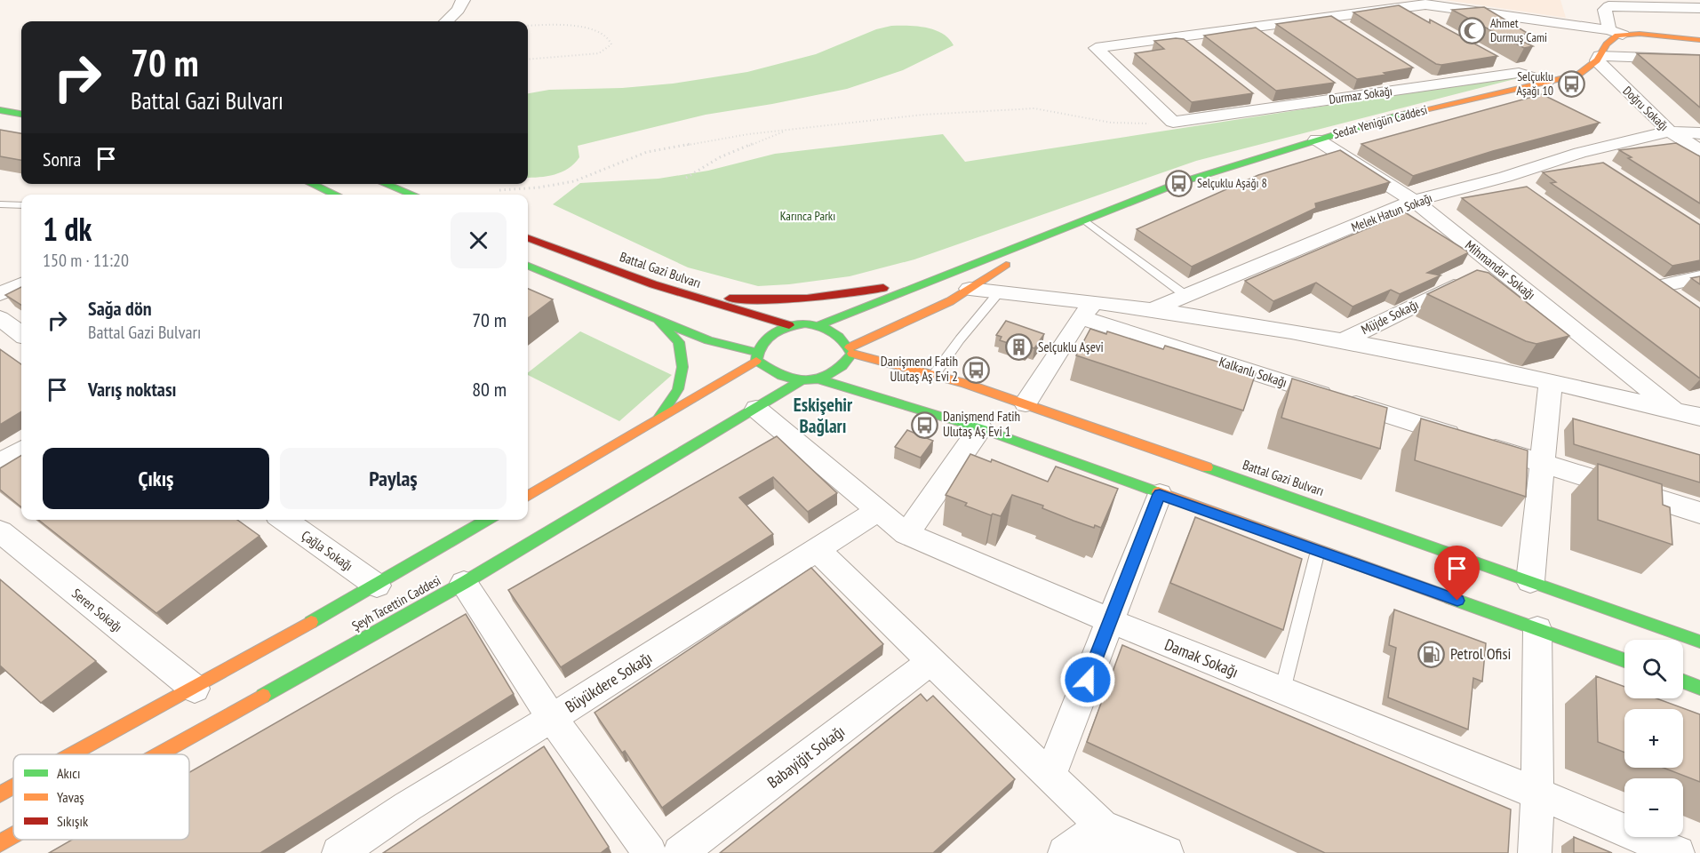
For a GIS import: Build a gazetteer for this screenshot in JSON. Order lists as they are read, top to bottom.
{
  "streets": {
    "street": [
      "Durmaz Sokağı",
      "Doğru Sokağı",
      "Sedat Yenigün Caddesi",
      "Melek Hatun Sokağı",
      "Battal Gazi Bulvarı",
      "Mihmandar Sokağı",
      "Müjde Sokağı",
      "Kalkanlı Sokağı",
      "Çağla Sokağı",
      "Şeyh Tacettin Caddesi",
      "Seren Sokağı",
      "Damak Sokağı",
      "Büyükdere Sokağı",
      "Babayiğit Sokağı"
    ]
  },
  "crossings": [
    ["Durmaz Sokağı", "Sedat Yenigün Caddesi"],
    ["Doğru Sokağı", "Sedat Yenigün Caddesi"],
    ["Doğru Sokağı", "Melek Hatun Sokağı"],
    ["Sedat Yenigün Caddesi", "Mihmandar Sokağı"],
    ["Melek Hatun Sokağı", "Mihmandar Sokağı"],
    ["Battal Gazi Bulvarı", "Şeyh Tacettin Caddesi"],
    ["Mihmandar Sokağı", "Müjde Sokağı"],
    ["Çağla Sokağı", "Şeyh Tacettin Caddesi"],
    ["Şeyh Tacettin Caddesi", "Seren Sokağı"],
    ["Şeyh Tacettin Caddesi", "Damak Sokağı"],
    ["Damak Sokağı", "Büyükdere Sokağı"]
  ],
  "districts": ["Eskişehir Bağları"],
  "parks": ["Karınca Parkı"],
  "places": {
    "mosque": ["Ahmet Durmuş Cami"],
    "bus stop": [
      "Selçuklu Aşağı 10",
      "Selçuklu Aşağı 8",
      "Danişmend Fatih Ulutaş Aş Evi 2",
      "Danişmend Fatih Ulutaş Aş Evi 1"
    ],
    "building": ["Selçuklu Aşevi"],
    "fuel station": ["Petrol Ofisi"]
  },
  "legend": ["Akıcı", "Yavaş", "Sıkışık"],
  "page": {
    "turn": ["70 m", "Battal Gazi Bulvarı"],
    "then": "Sonra",
    "heading": ["1 dk", "150 m · 11:20"],
    "list": [
      {
        "name": "Sağa dön",
        "note": "Battal Gazi Bulvarı",
        "value": "70 m"
      },
      {
        "name": "Varış noktası",
        "value": "80 m"
      }
    ],
    "buttons": ["Çıkış", "Paylaş"],
    "map_buttons": ["+", "−"]
  }
}
